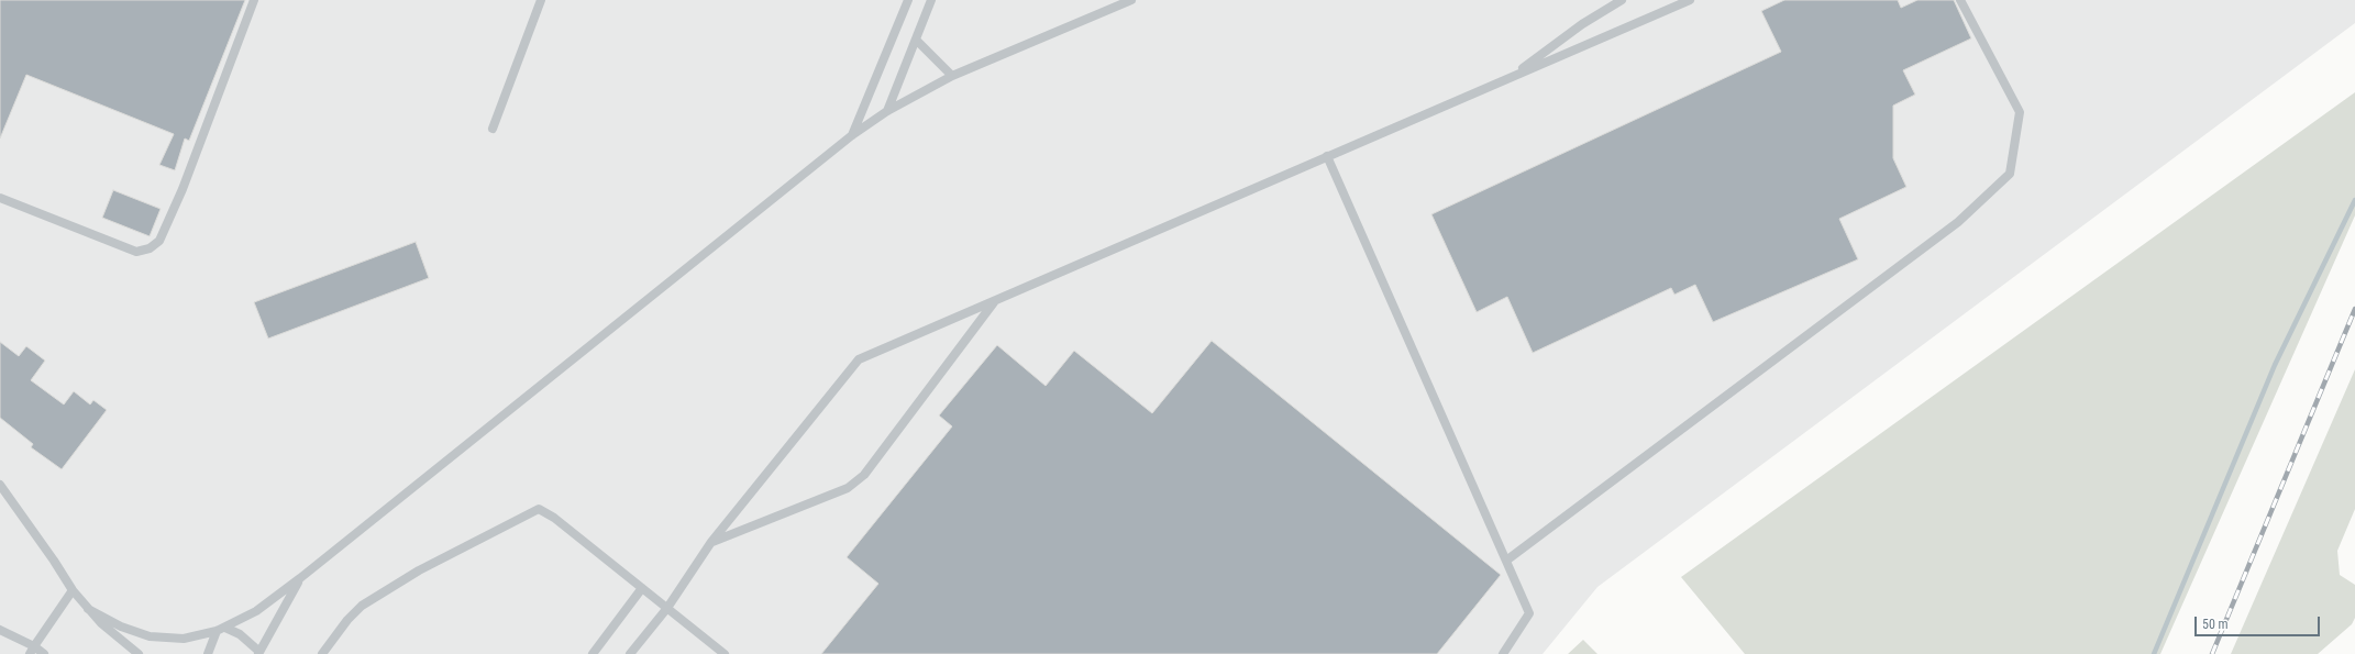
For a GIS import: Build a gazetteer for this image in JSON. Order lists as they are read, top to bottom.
{
  "scale_bar": "50 m"
}
